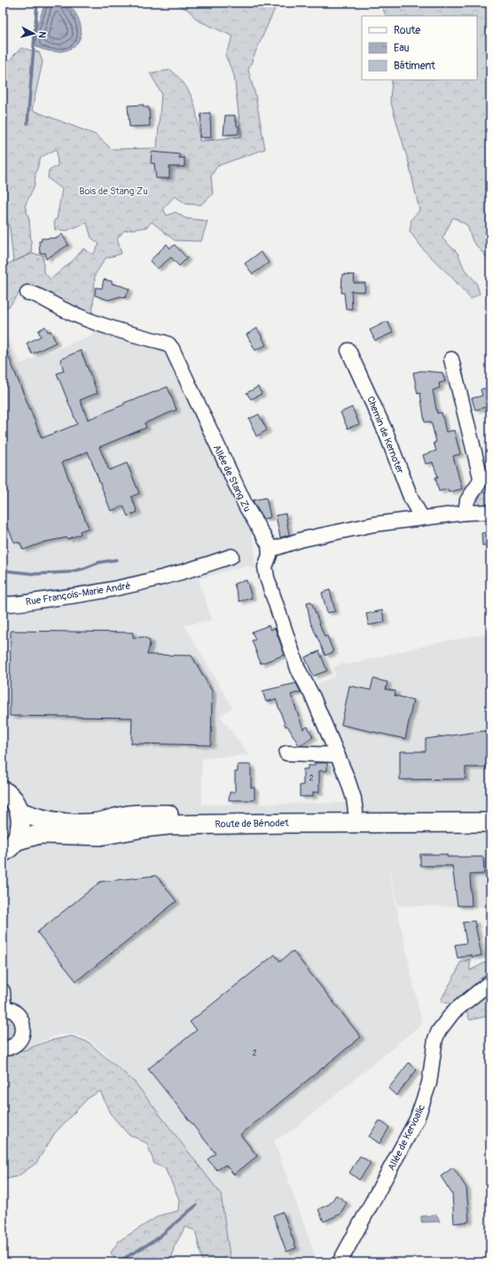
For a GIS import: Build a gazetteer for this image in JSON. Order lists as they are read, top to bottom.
{
  "streets": {
    "main road": ["Route de Bénodet"],
    "street": [
      "Chemin de Kernoter",
      "Allée de Stang Zu",
      "Rue François-Marie André",
      "Allée de Kervoalic"
    ]
  },
  "parks": ["Bois de Stang Zu"],
  "house_numbers": ["2", "2"],
  "legend": ["Route", "Eau", "Bâtiment"],
  "north": "right"
}
